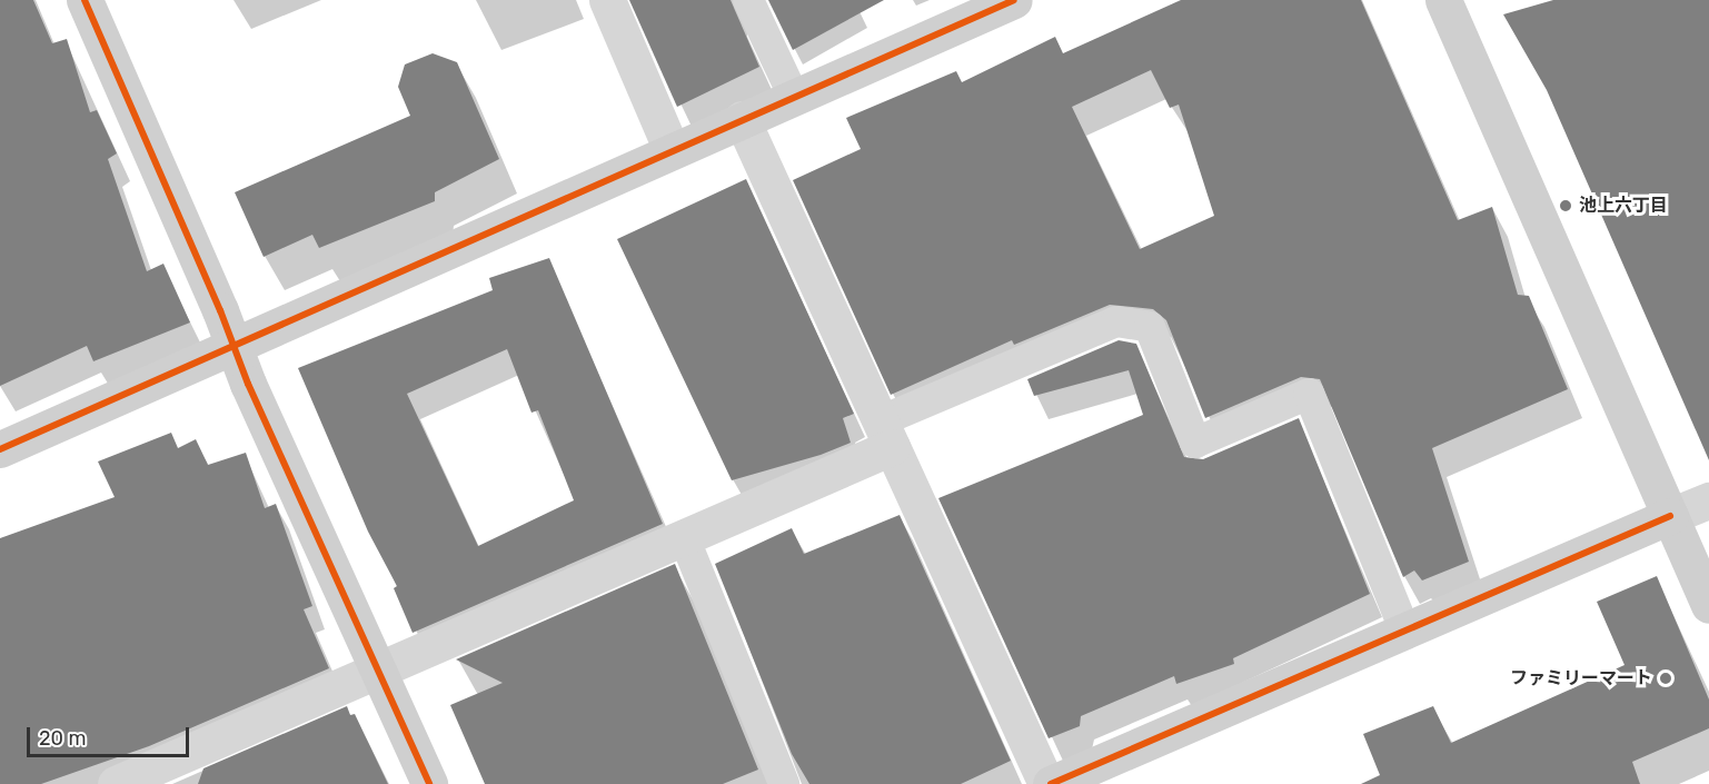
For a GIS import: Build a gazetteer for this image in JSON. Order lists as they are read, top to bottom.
{
  "places": ["池上六丁目", "ファミリーマート"],
  "scale_bar": "20 m"
}
